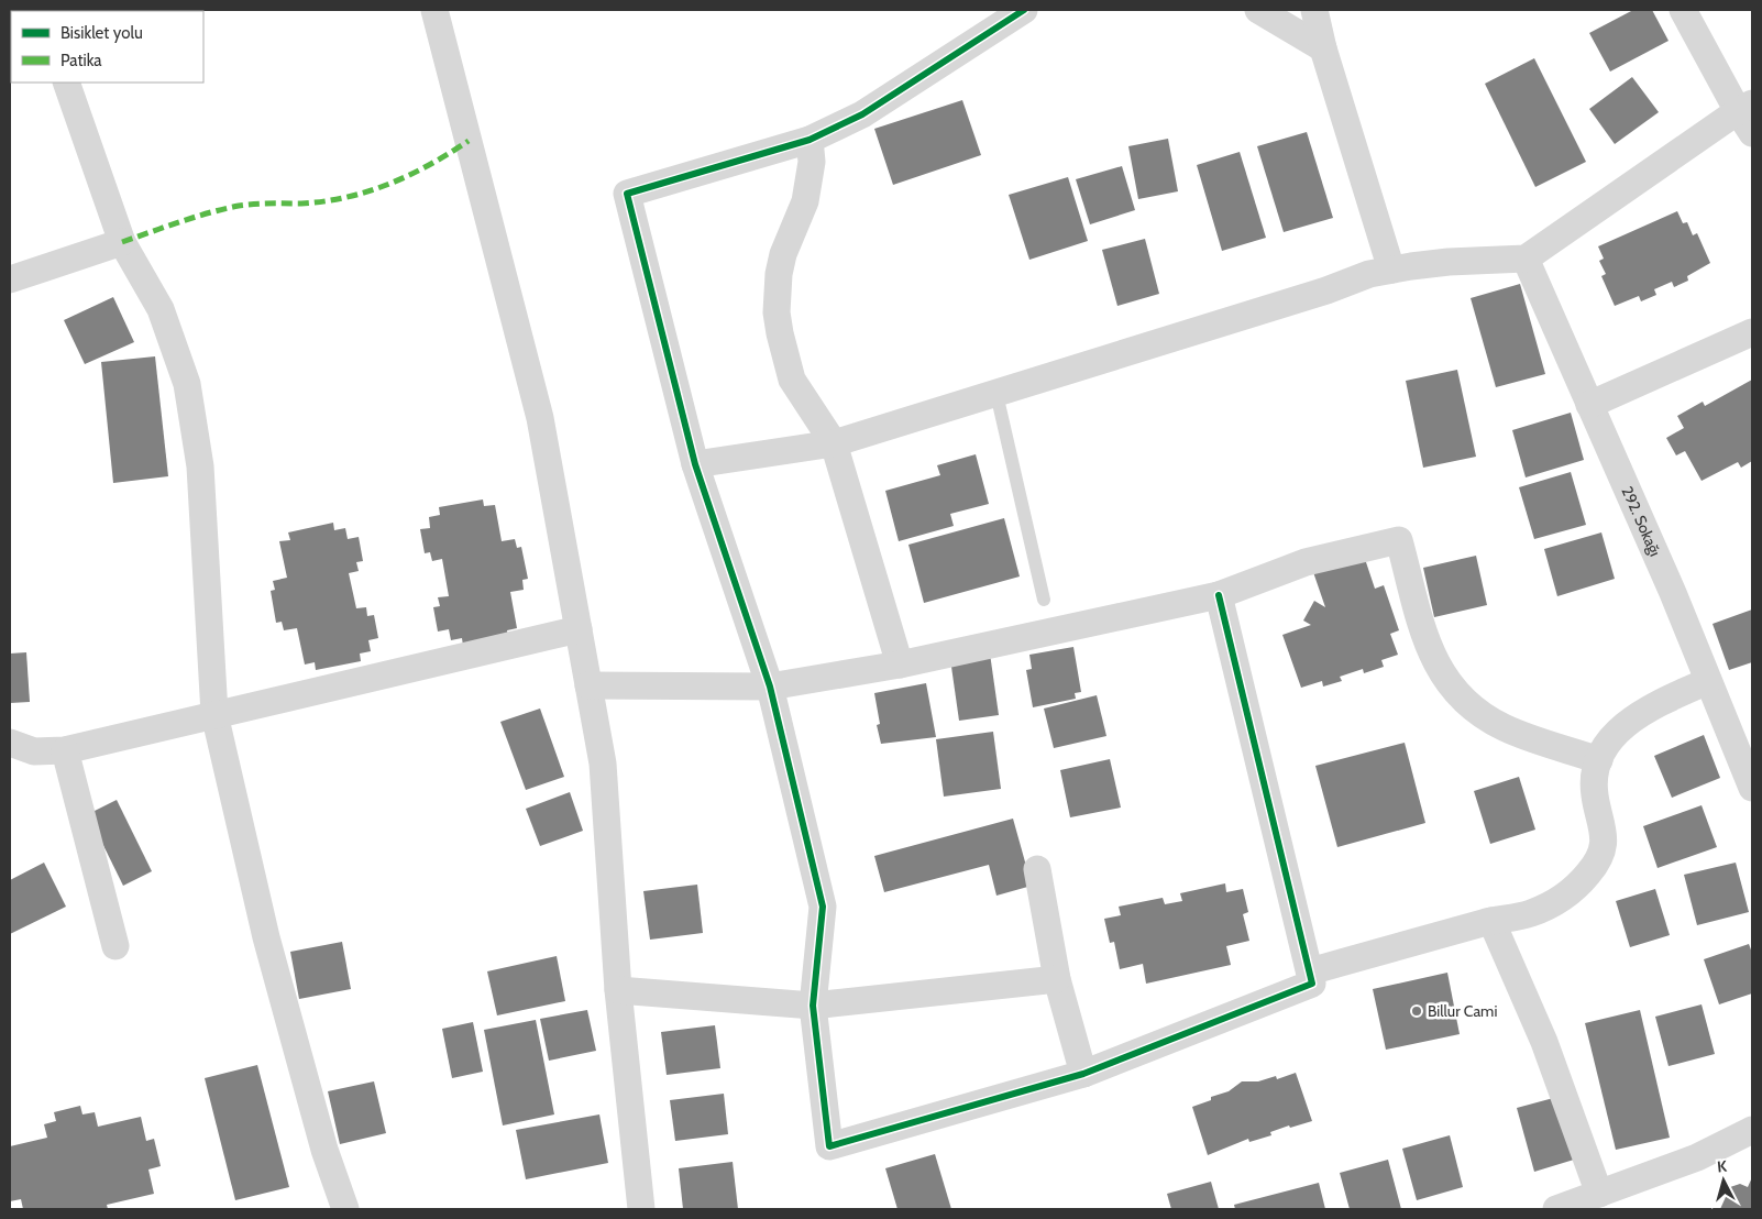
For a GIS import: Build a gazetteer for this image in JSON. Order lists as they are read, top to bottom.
{
  "streets": {
    "street": ["292. Sokağı"]
  },
  "places": ["Billur Cami"],
  "legend": ["Bisiklet yolu", "Patika"],
  "north": "top"
}
